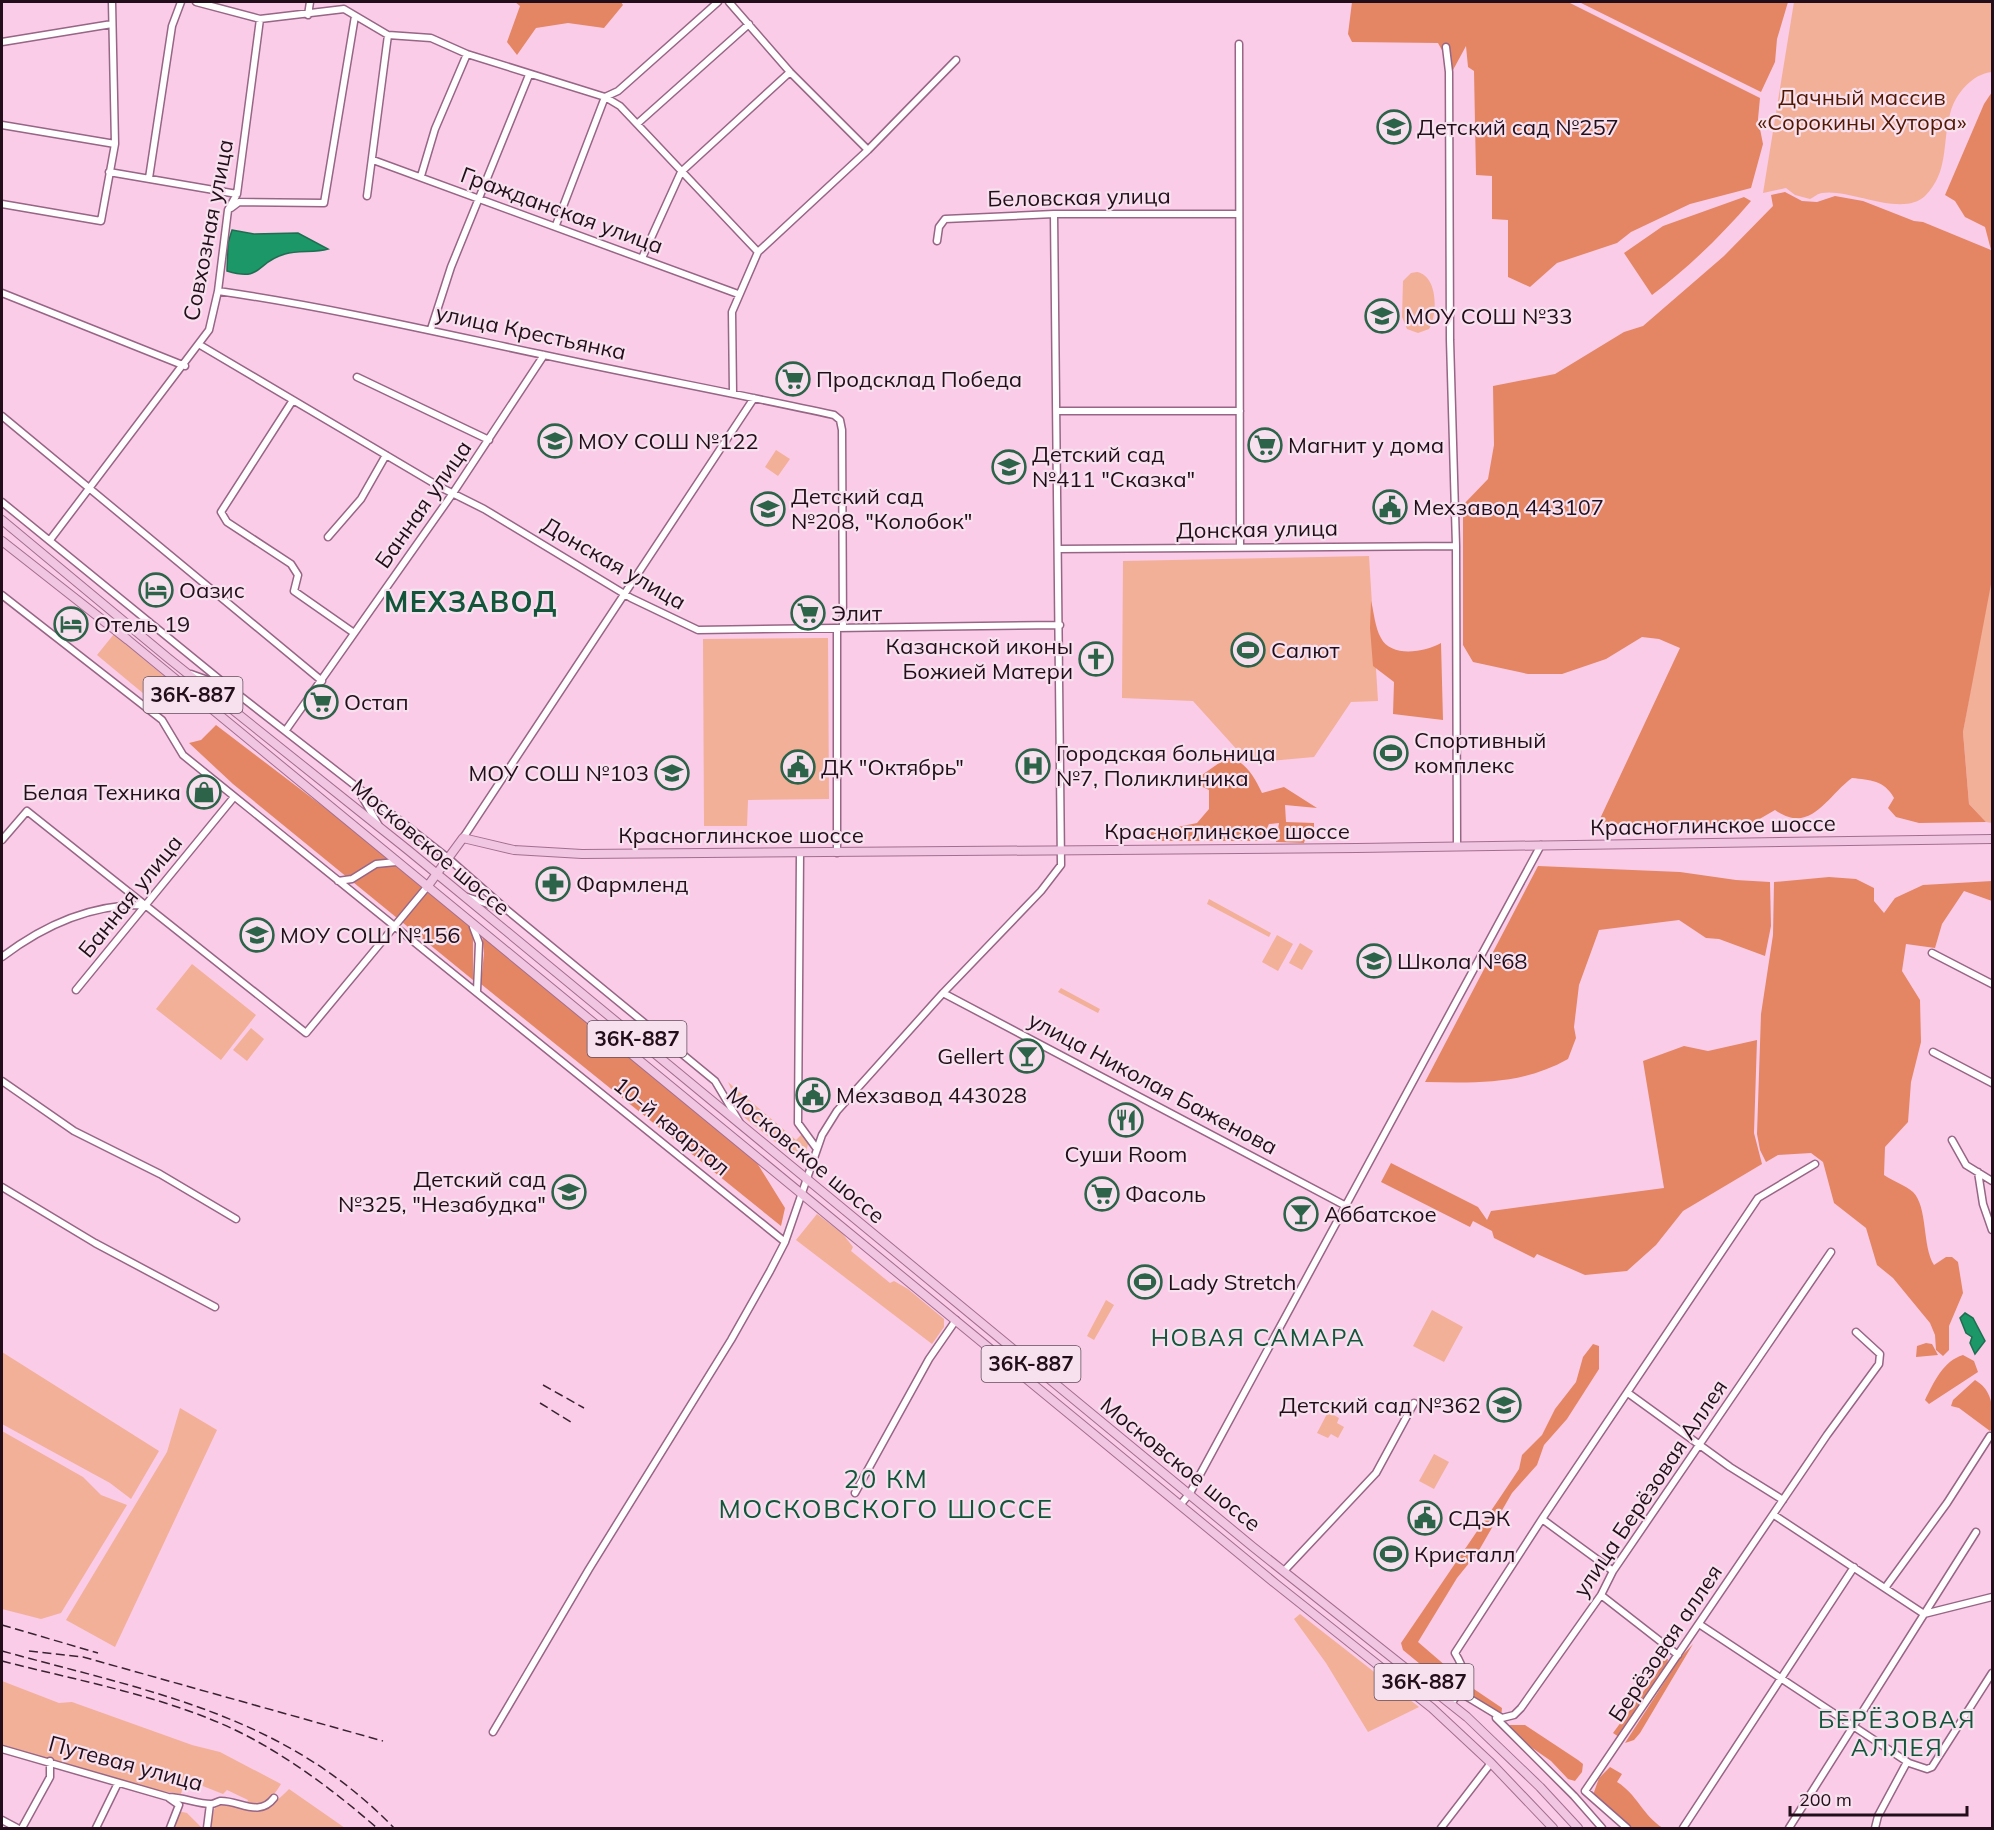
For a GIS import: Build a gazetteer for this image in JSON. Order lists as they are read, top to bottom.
{
  "streets": {
    "main road": ["36К-887", "Красноглинское шоссе", "Московское шоссе"],
    "street": [
      "Беловская улица",
      "Гражданская улица",
      "Совхозная улица",
      "улица Крестьянка",
      "Банная улица",
      "Донская улица",
      "улица Николая Баженова",
      "10-й квартал",
      "улица Берёзовая Аллея",
      "Берёзовая аллея",
      "Путевая улица"
    ]
  },
  "crossings": [
    ["Совхозная улица", "улица Крестьянка"],
    ["Совхозная улица", "Донская улица"],
    ["улица Крестьянка", "Банная улица"],
    ["улица Крестьянка", "Донская улица"],
    ["Банная улица", "Донская улица"],
    ["Банная улица", "10-й квартал"]
  ],
  "districts": [
    "МЕХЗАВОД",
    "НОВАЯ САМАРА",
    "20 КМ МОСКОВСКОГО ШОССЕ",
    "БЕРЁЗОВАЯ АЛЛЕЯ"
  ],
  "parks": ["Дачный массив «Сорокины Хутора»"],
  "places": {
    "school or university": [
      "Детский сад №257",
      "МОУ СОШ №33",
      "МОУ СОШ №122",
      "Детский сад №411 \"Сказка\"",
      "Детский сад №208, \"Колобок\"",
      "МОУ СОШ №103",
      "МОУ СОШ №156",
      "Школа №68",
      "Детский сад №325, \"Незабудка\"",
      "Детский сад №362"
    ],
    "supermarket": [
      "Продсклад Победа",
      "Магнит у дома",
      "Элит",
      "Остап",
      "Фасоль"
    ],
    "public building": [
      "Мехзавод 443107",
      "ДК \"Октябрь\"",
      "Мехзавод 443028",
      "СДЭК"
    ],
    "hotel": ["Оазис", "Отель 19"],
    "sports": [
      "Салют",
      "Спортивный комплекс",
      "Lady Stretch",
      "Кристалл"
    ],
    "church": ["Казанской иконы Божией Матери"],
    "hospital": ["Городская больница №7, Поликлиника"],
    "shop": ["Белая Техника"],
    "pharmacy": ["Фармленд"],
    "bar": ["Gellert", "Аббатское"],
    "restaurant": ["Суши Room"]
  },
  "scale_bar": "200 m"
}
